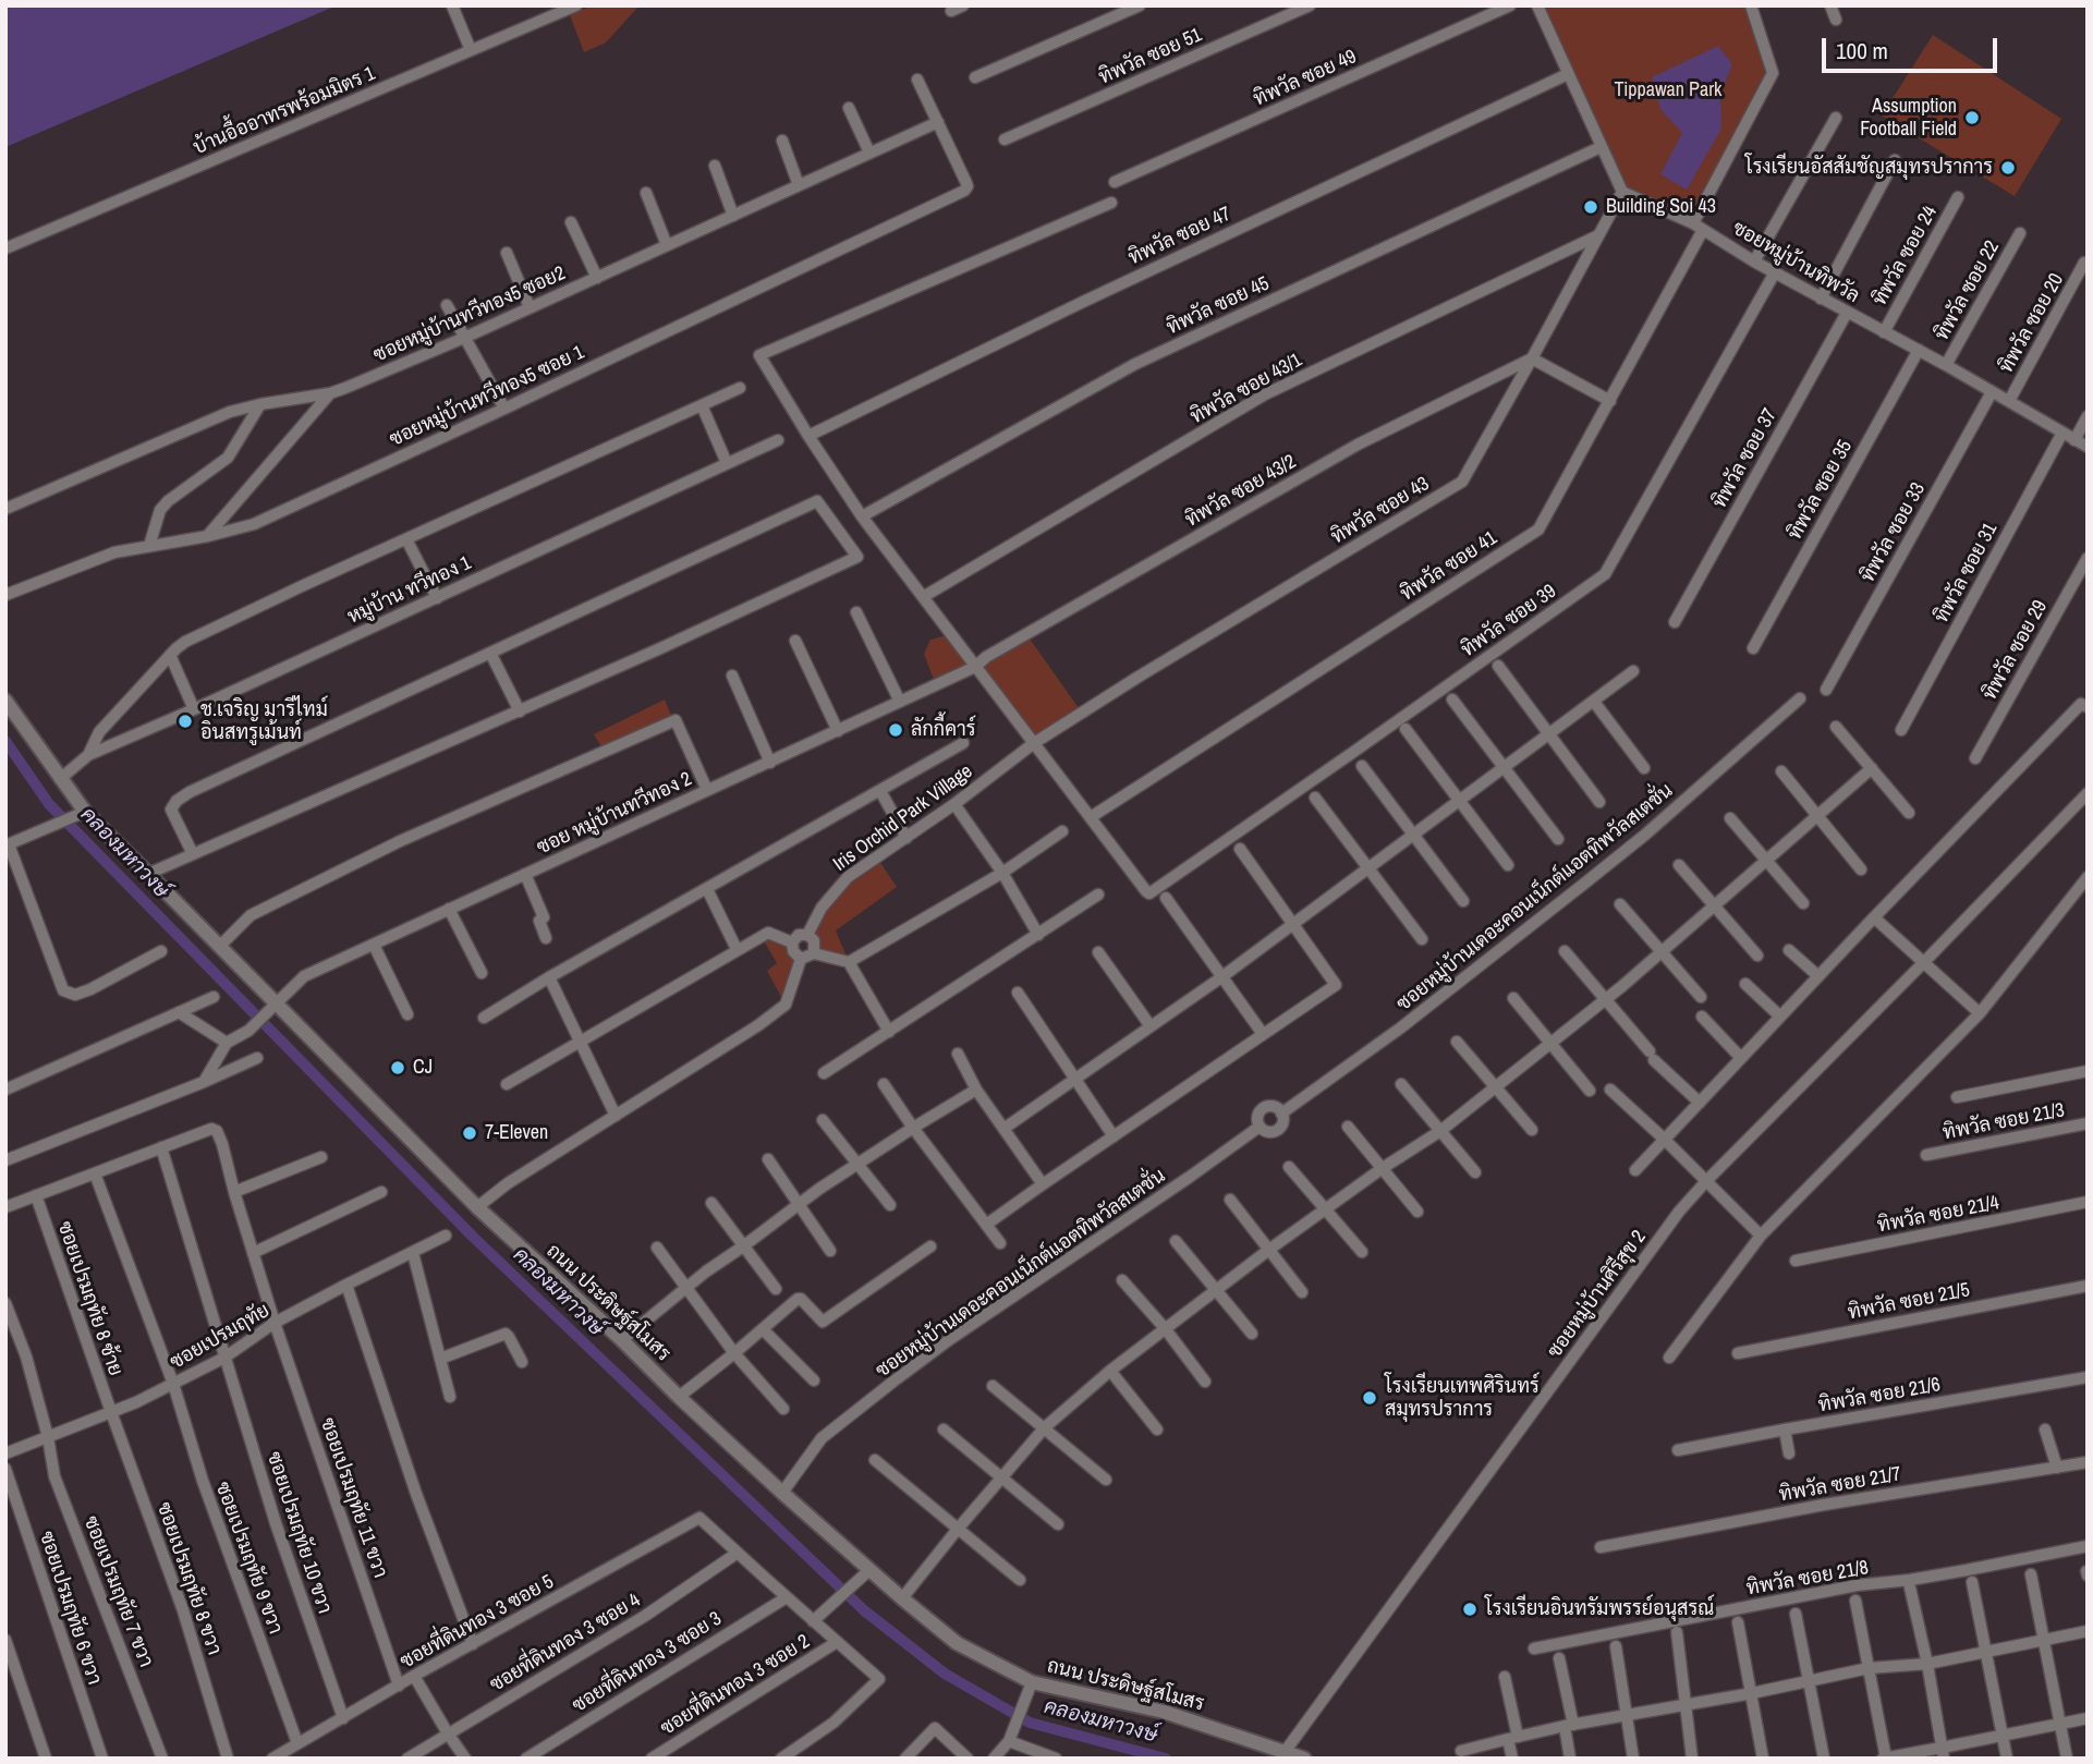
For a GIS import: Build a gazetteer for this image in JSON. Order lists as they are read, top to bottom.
{
  "streets": {
    "street": [
      "ทิพวัล ซอย 51",
      "ทิพวัล ซอย 49",
      "บ้านอื้ออาทรพร้อมมิตร 1",
      "ทิพวัล ซอย 47",
      "ทิพวัล ซอย 24",
      "ซอยหมู่บ้านทิพวัล",
      "ทิพวัล ซอย 22",
      "ทิพวัล ซอย 45",
      "ซอยหมู่บ้านทวีทอง5 ซอย2",
      "ทิพวัล ซอย 20",
      "ทิพวัล ซอย 43/1",
      "ซอยหมู่บ้านทวีทอง5 ซอย 1",
      "ทิพวัล ซอย 37",
      "ทิพวัล ซอย 35",
      "ทิพวัล ซอย 43/2",
      "ทิพวัล ซอย 43",
      "ทิพวัล ซอย 33",
      "ทิพวัล ซอย 41",
      "ทิพวัล ซอย 31",
      "หมู่บ้าน ทวีทอง 1",
      "ทิพวัล ซอย 39",
      "ทิพวัล ซอย 29",
      "ซอย หมู่บ้านทวีทอง 2",
      "Iris Orchid Park Village",
      "ซอยหมู่บ้านเดอะคอนเน็กต์แอตทิพวัลสเตชั่น",
      "ทิพวัล ซอย 21/3",
      "ทิพวัล ซอย 21/4",
      "ซอยหมู่บ้านศิรีสุข 2",
      "ซอยเปรมฤทัย 8 ซ้าย",
      "ทิพวัล ซอย 21/5",
      "ถนน ประดิษฐ์สโมสร",
      "ซอยเปรมฤทัย",
      "ทิพวัล ซอย 21/6",
      "ทิพวัล ซอย 21/7",
      "ซอยเปรมฤทัย 11 ขวา",
      "ซอยเปรมฤทัย 10 ขวา",
      "ซอยเปรมฤทัย 9 ขวา",
      "ซอยเปรมฤทัย 8 ขวา",
      "ทิพวัล ซอย 21/8",
      "ซอยเปรมฤทัย 7 ขวา",
      "ซอยเปรมฤทัย 6 ขวา",
      "ซอยที่ดินทอง 3 ซอย 5",
      "ซอยที่ดินทอง 3 ซอย 4",
      "ซอยที่ดินทอง 3 ซอย 3",
      "ซอยที่ดินทอง 3 ซอย 2"
    ]
  },
  "crossings": [
    ["ทิพวัล ซอย 24", "ซอยหมู่บ้านทิพวัล"],
    ["ซอยหมู่บ้านทิพวัล", "ทิพวัล ซอย 22"],
    ["ซอยหมู่บ้านทิพวัล", "ทิพวัล ซอย 20"],
    ["ซอยหมู่บ้านทิพวัล", "ทิพวัล ซอย 37"],
    ["ซอยหมู่บ้านทิพวัล", "ทิพวัล ซอย 35"],
    ["ซอยหมู่บ้านทิพวัล", "ทิพวัล ซอย 43"],
    ["ซอยหมู่บ้านทิพวัล", "ทิพวัล ซอย 33"],
    ["ซอยหมู่บ้านทิพวัล", "ทิพวัล ซอย 41"],
    ["ซอยหมู่บ้านทิพวัล", "ทิพวัล ซอย 31"],
    ["ซอยหมู่บ้านทิพวัล", "ทิพวัล ซอย 39"],
    ["ซอยหมู่บ้านทวีทอง5 ซอย2", "ซอยหมู่บ้านทวีทอง5 ซอย 1"],
    ["ทิพวัล ซอย 43/1", "ทิพวัล ซอย 43"],
    ["ทิพวัล ซอย 43/2", "ทิพวัล ซอย 43"],
    ["ทิพวัล ซอย 43/2", "ซอย หมู่บ้านทวีทอง 2"],
    ["ทิพวัล ซอย 43", "Iris Orchid Park Village"],
    ["ทิพวัล ซอย 41", "ทิพวัล ซอย 39"],
    ["หมู่บ้าน ทวีทอง 1", "ถนน ประดิษฐ์สโมสร"],
    ["ซอย หมู่บ้านทวีทอง 2", "ถนน ประดิษฐ์สโมสร"],
    ["ซอยหมู่บ้านเดอะคอนเน็กต์แอตทิพวัลสเตชั่น", "ถนน ประดิษฐ์สโมสร"],
    ["ซอยหมู่บ้านศิรีสุข 2", "ถนน ประดิษฐ์สโมสร"],
    ["ซอยเปรมฤทัย 8 ซ้าย", "ซอยเปรมฤทัย"],
    ["ซอยเปรมฤทัย 8 ซ้าย", "ซอยเปรมฤทัย 8 ขวา"],
    ["ซอยเปรมฤทัย", "ซอยเปรมฤทัย 11 ขวา"],
    ["ซอยเปรมฤทัย", "ซอยเปรมฤทัย 10 ขวา"],
    ["ซอยเปรมฤทัย", "ซอยเปรมฤทัย 9 ขวา"],
    ["ซอยเปรมฤทัย", "ซอยเปรมฤทัย 8 ขวา"],
    ["ซอยเปรมฤทัย", "ซอยเปรมฤทัย 7 ขวา"],
    ["ซอยเปรมฤทัย 11 ขวา", "ซอยเปรมฤทัย 10 ขวา"],
    ["ซอยเปรมฤทัย 11 ขวา", "ซอยที่ดินทอง 3 ซอย 5"],
    ["ซอยเปรมฤทัย 10 ขวา", "ซอยที่ดินทอง 3 ซอย 5"],
    ["ซอยเปรมฤทัย 9 ขวา", "ซอยที่ดินทอง 3 ซอย 5"],
    ["ซอยที่ดินทอง 3 ซอย 5", "ซอยที่ดินทอง 3 ซอย 4"]
  ],
  "water": ["คลองมหาวงษ์"],
  "parks": ["Tippawan Park"],
  "places": [
    "Assumption Football Field",
    "โรงเรียนอัสสัมชัญสมุทรปราการ",
    "Building Soi 43",
    "ช.เจริญ มารีไทม์ อินสทรูเม้นท์",
    "ลักกี้คาร์",
    "CJ",
    "7-Eleven",
    "โรงเรียนเทพศิรินทร์ สมุทรปราการ",
    "โรงเรียนอินทรัมพรรย์อนุสรณ์"
  ],
  "scale_bar": "100 m"
}
